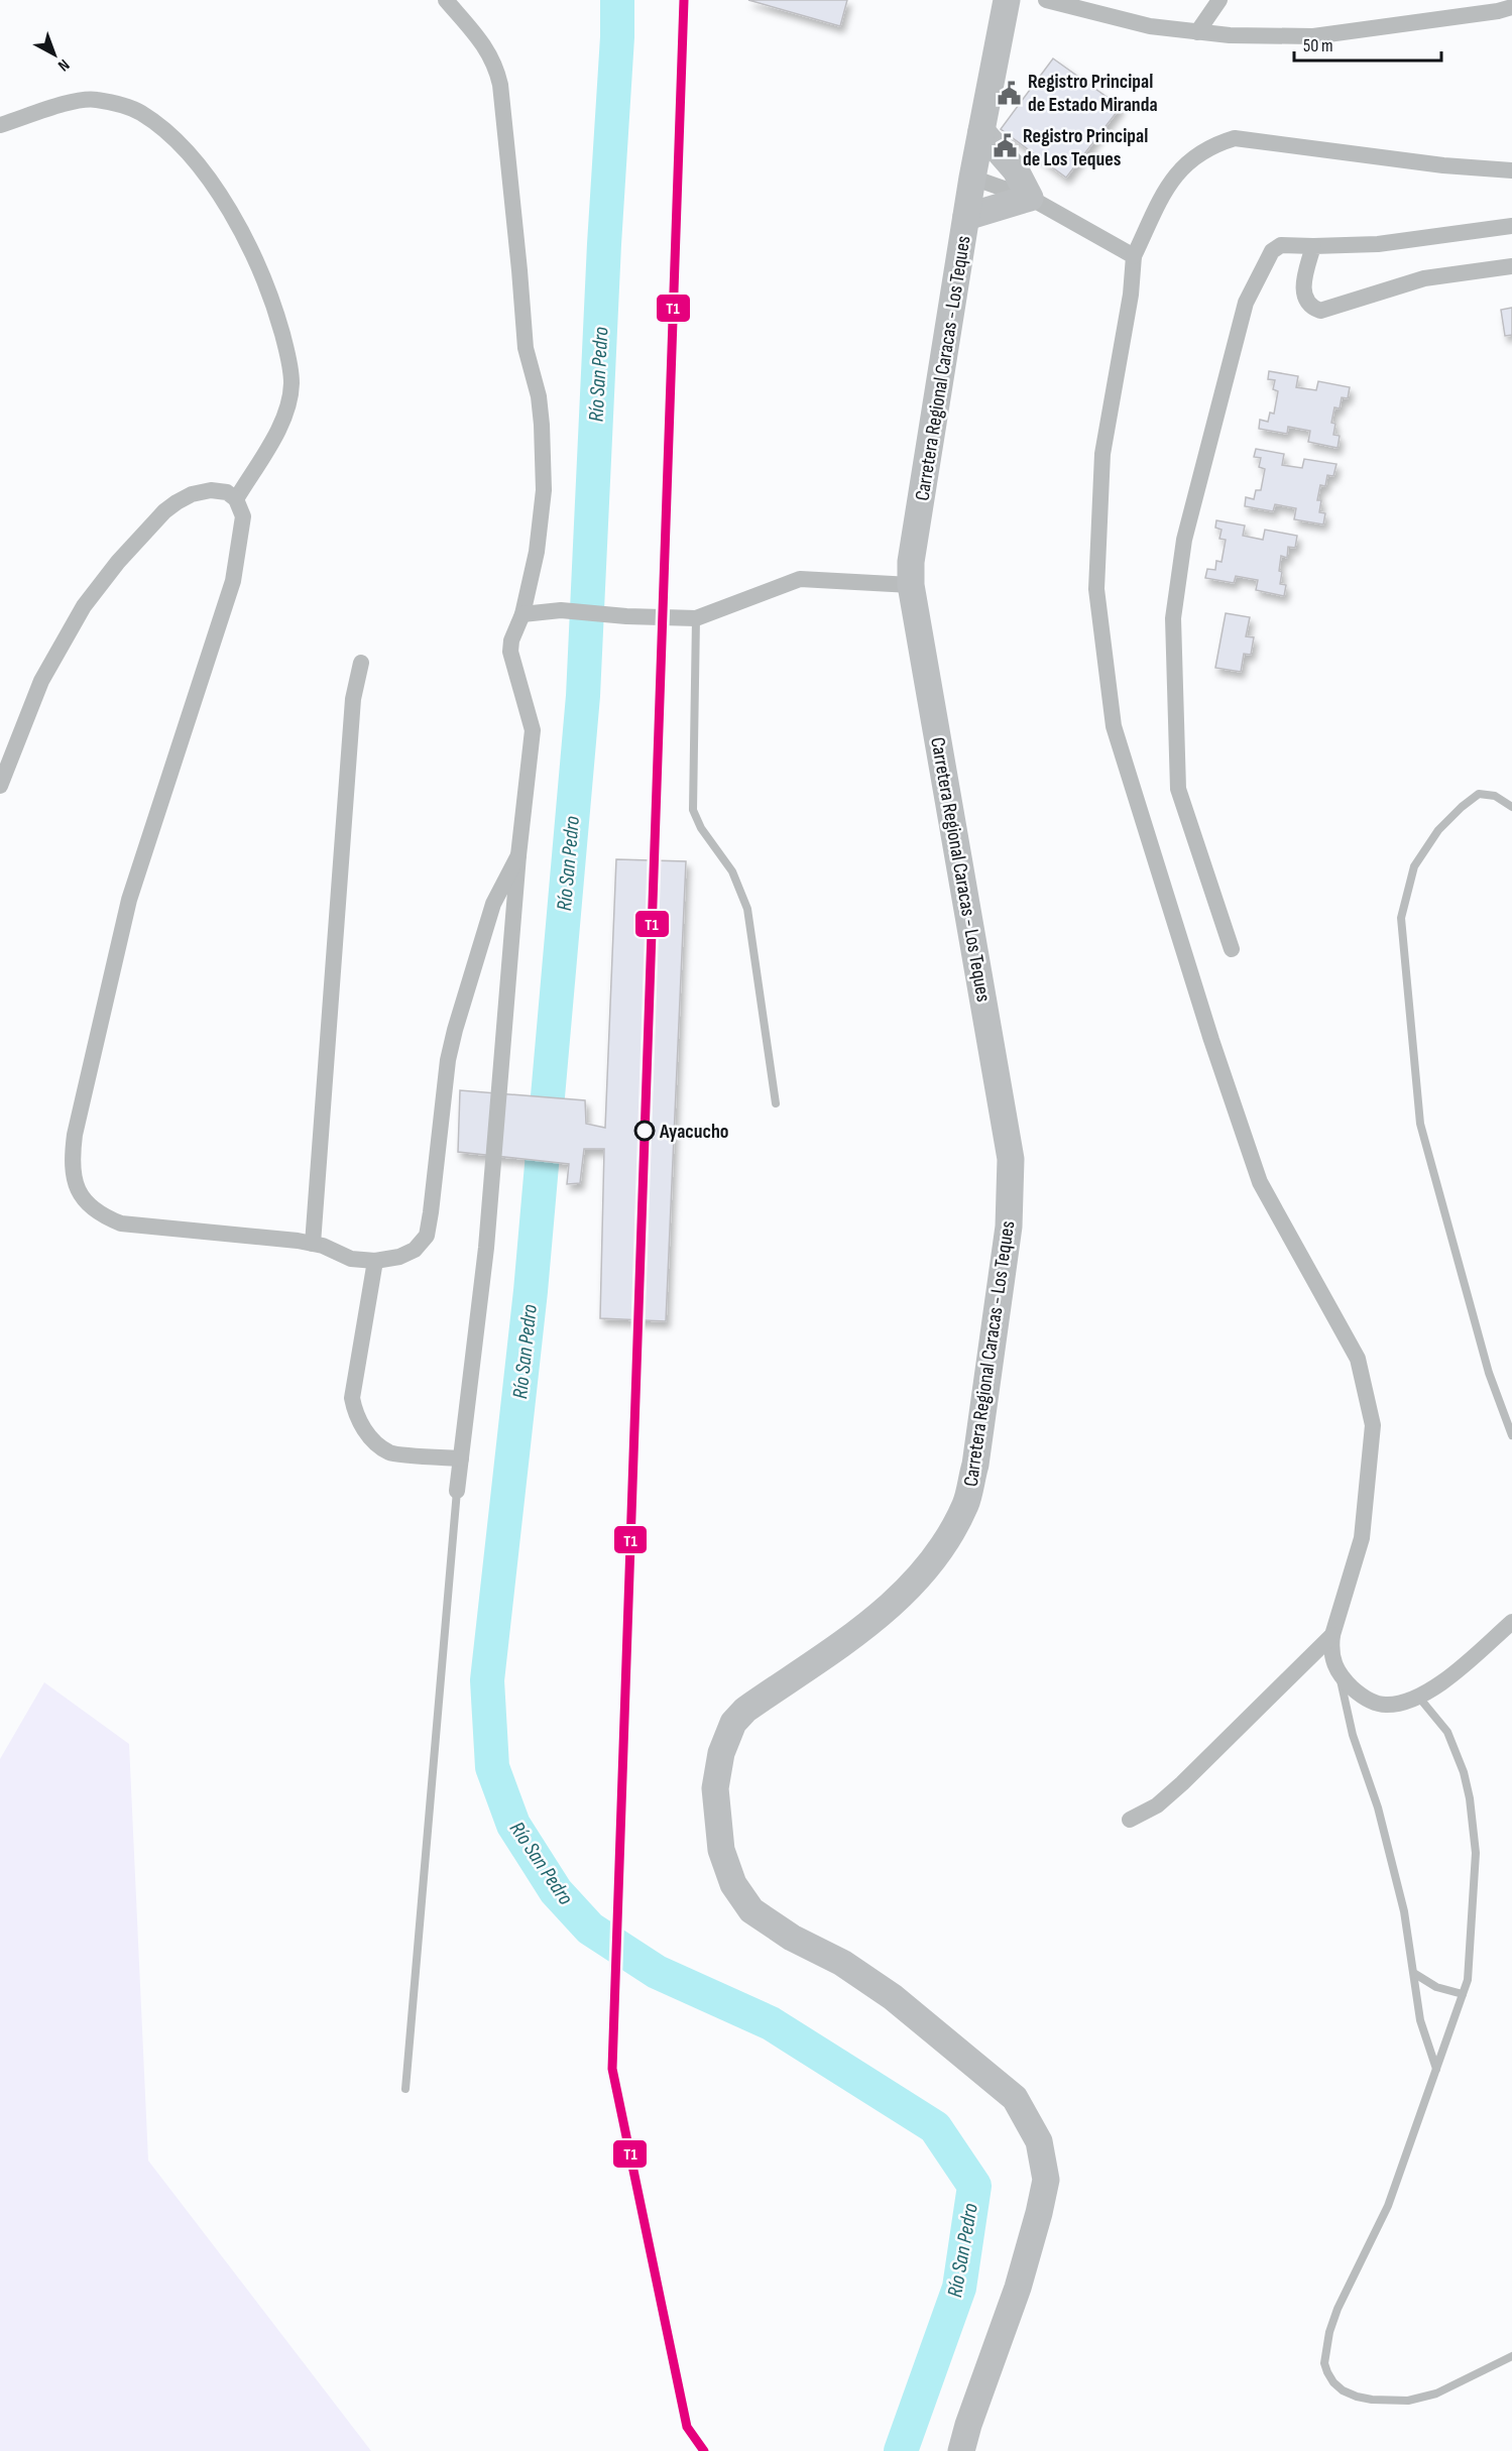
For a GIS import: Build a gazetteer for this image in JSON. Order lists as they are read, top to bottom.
{
  "streets": {
    "main road": ["Carretera Regional Caracas - Los Teques"]
  },
  "water": ["Río San Pedro"],
  "places": {
    "public building": ["Registro Principal de Estado Miranda", "Registro Principal de Los Teques"],
    "other": ["Ayacucho"]
  },
  "lines": ["transit line T1"],
  "scale_bar": "50 m",
  "north": "bottom right"
}
